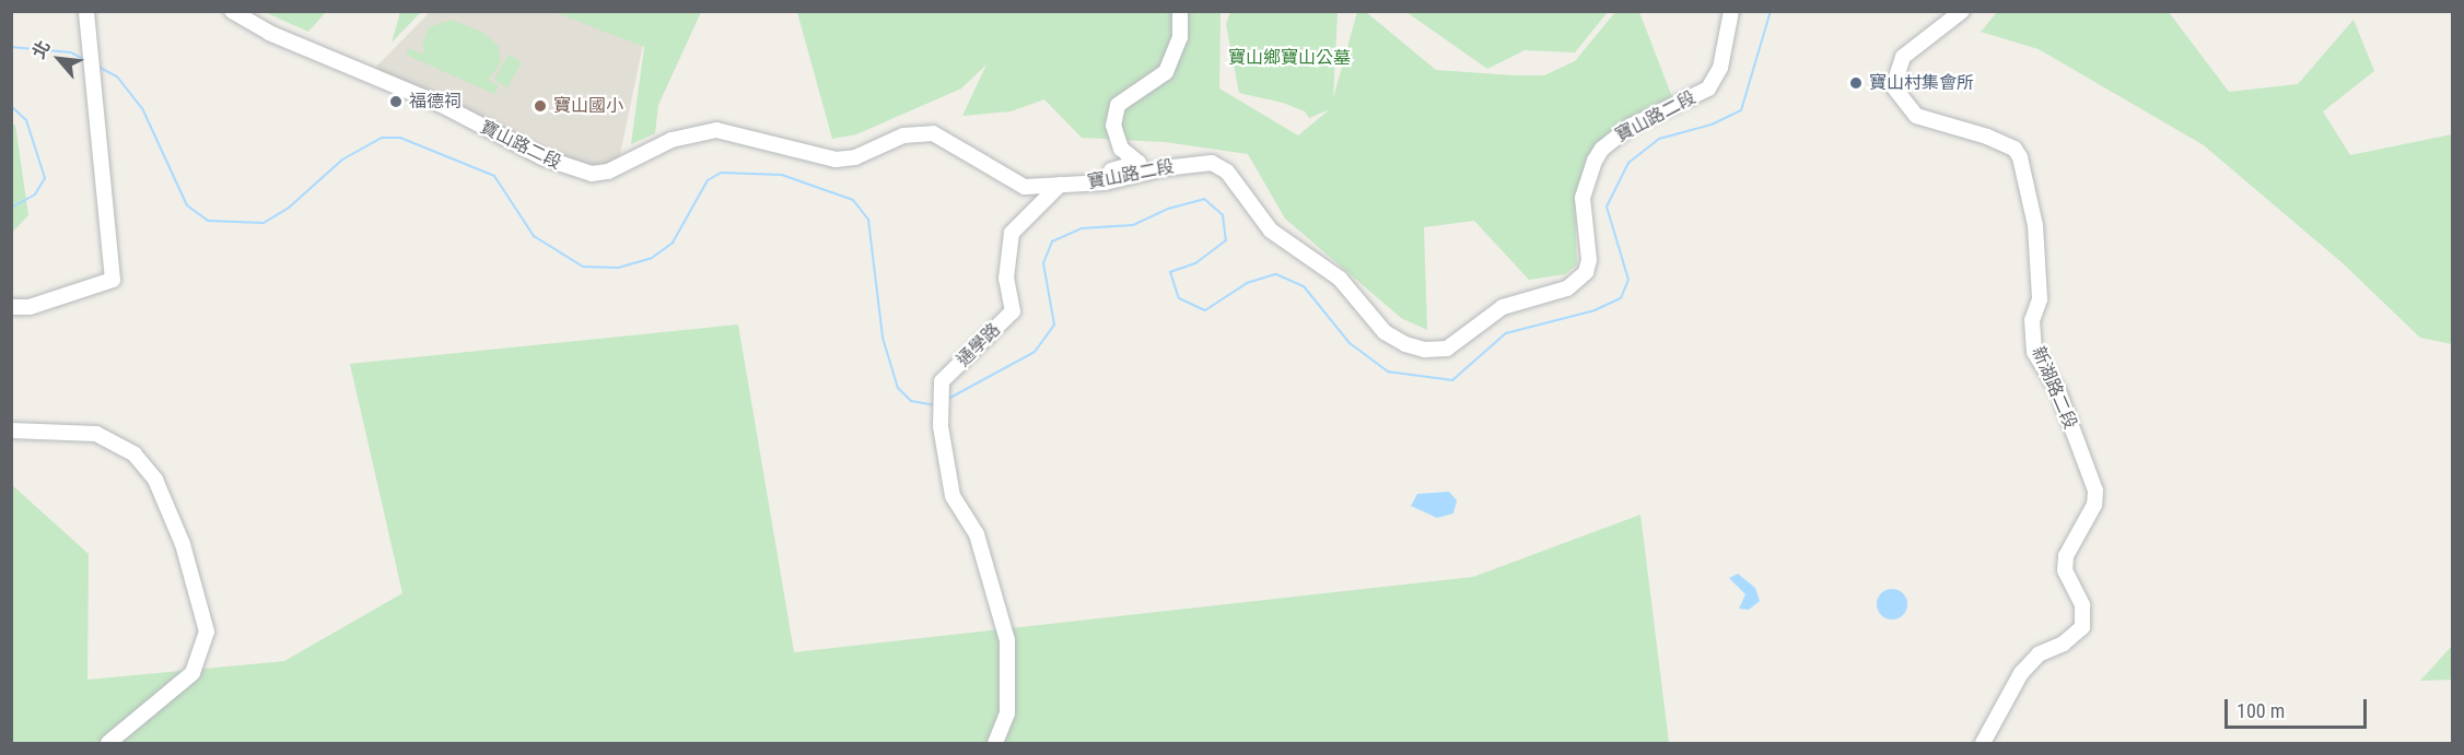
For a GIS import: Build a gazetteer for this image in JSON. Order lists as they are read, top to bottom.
{
  "streets": {
    "street": ["寶山路二段", "通學路", "新湖路二段"]
  },
  "crossings": [
    ["寶山路二段", "通學路"]
  ],
  "parks": ["寶山鄉寶山公墓"],
  "places": ["寶山村集會所", "福德祠", "寶山國小"],
  "scale_bar": "100 m",
  "north": "top left"
}
